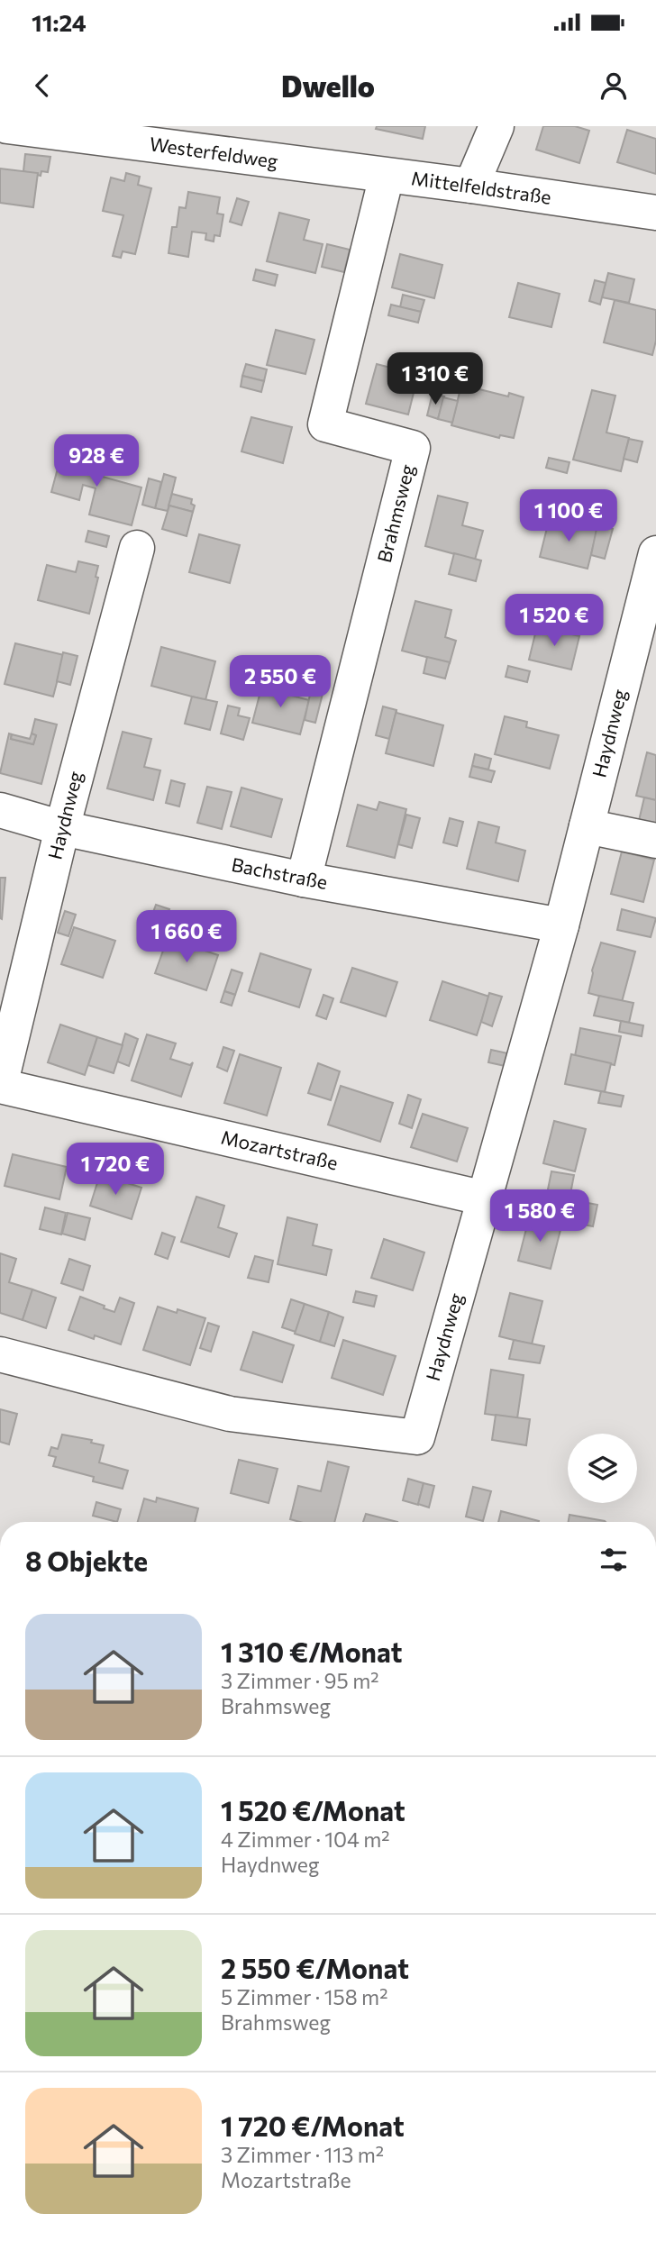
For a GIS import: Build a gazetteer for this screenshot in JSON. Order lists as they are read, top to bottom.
{
  "streets": {
    "street": [
      "Westerfeldweg",
      "Mittelfeldstraße",
      "Brahmsweg",
      "Haydnweg",
      "Bachstraße",
      "Mozartstraße"
    ]
  },
  "crossings": [
    ["Westerfeldweg", "Mittelfeldstraße"],
    ["Mittelfeldstraße", "Brahmsweg"],
    ["Brahmsweg", "Bachstraße"],
    ["Haydnweg", "Bachstraße"],
    ["Haydnweg", "Mozartstraße"]
  ],
  "page": {
    "status": "11:24",
    "header": "Dwello",
    "price": [
      "1 310 €",
      "928 €",
      "1 100 €",
      "1 520 €",
      "2 550 €",
      "1 660 €",
      "1 720 €",
      "1 580 €"
    ],
    "heading": "8 Objekte",
    "list": [
      {
        "name": "1 310 €/Monat",
        "note": "3 Zimmer · 95 m² · Brahmsweg"
      },
      {
        "name": "1 520 €/Monat",
        "note": "4 Zimmer · 104 m² · Haydnweg"
      },
      {
        "name": "2 550 €/Monat",
        "note": "5 Zimmer · 158 m² · Brahmsweg"
      },
      {
        "name": "1 720 €/Monat",
        "note": "3 Zimmer · 113 m² · Mozartstraße"
      }
    ]
  }
}
